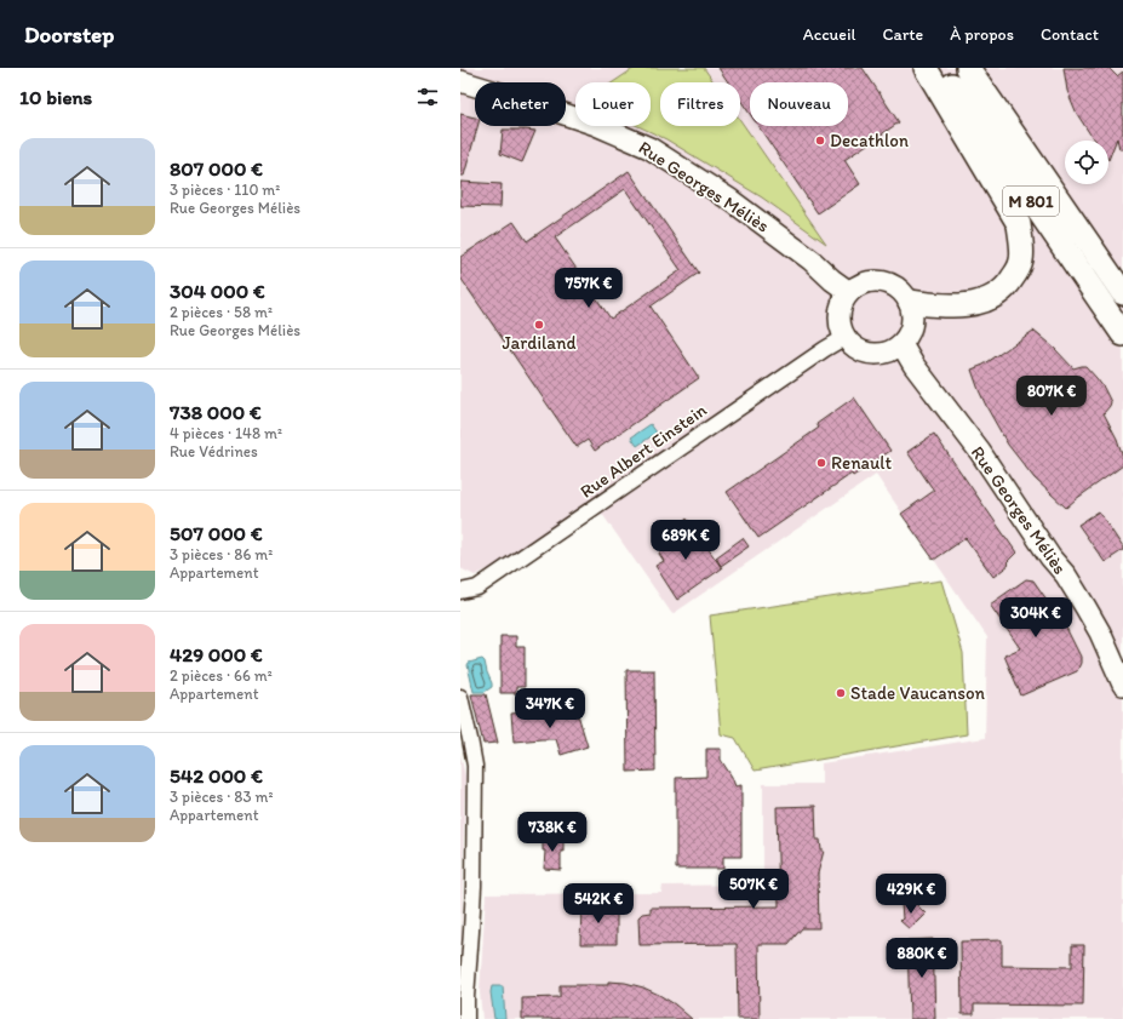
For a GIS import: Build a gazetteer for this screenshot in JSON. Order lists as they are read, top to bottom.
{
  "streets": {
    "main road": ["M 801"],
    "street": ["Rue Georges Méliès", "Rue Albert Einstein"]
  },
  "crossings": [
    ["Rue Georges Méliès", "Rue Albert Einstein"]
  ],
  "places": [
    "Decathlon",
    "Jardiland",
    "Renault",
    "Stade Vaucanson"
  ],
  "page": {
    "header": "Doorstep",
    "nav": [
      "Accueil",
      "Carte",
      "À propos",
      "Contact"
    ],
    "heading": "10 biens",
    "chip": [
      "Acheter",
      "Louer",
      "Filtres",
      "Nouveau"
    ],
    "list": [
      {
        "name": "807 000 €",
        "note": "3 pièces · 110 m² · Rue Georges Méliès"
      },
      {
        "name": "304 000 €",
        "note": "2 pièces · 58 m² · Rue Georges Méliès"
      },
      {
        "name": "738 000 €",
        "note": "4 pièces · 148 m² · Rue Védrines"
      },
      {
        "name": "507 000 €",
        "note": "3 pièces · 86 m² · Appartement"
      },
      {
        "name": "429 000 €",
        "note": "2 pièces · 66 m² · Appartement"
      },
      {
        "name": "542 000 €",
        "note": "3 pièces · 83 m² · Appartement"
      }
    ],
    "price": [
      "757K €",
      "807K €",
      "689K €",
      "304K €",
      "347K €",
      "738K €",
      "507K €",
      "429K €",
      "542K €",
      "880K €"
    ]
  }
}
